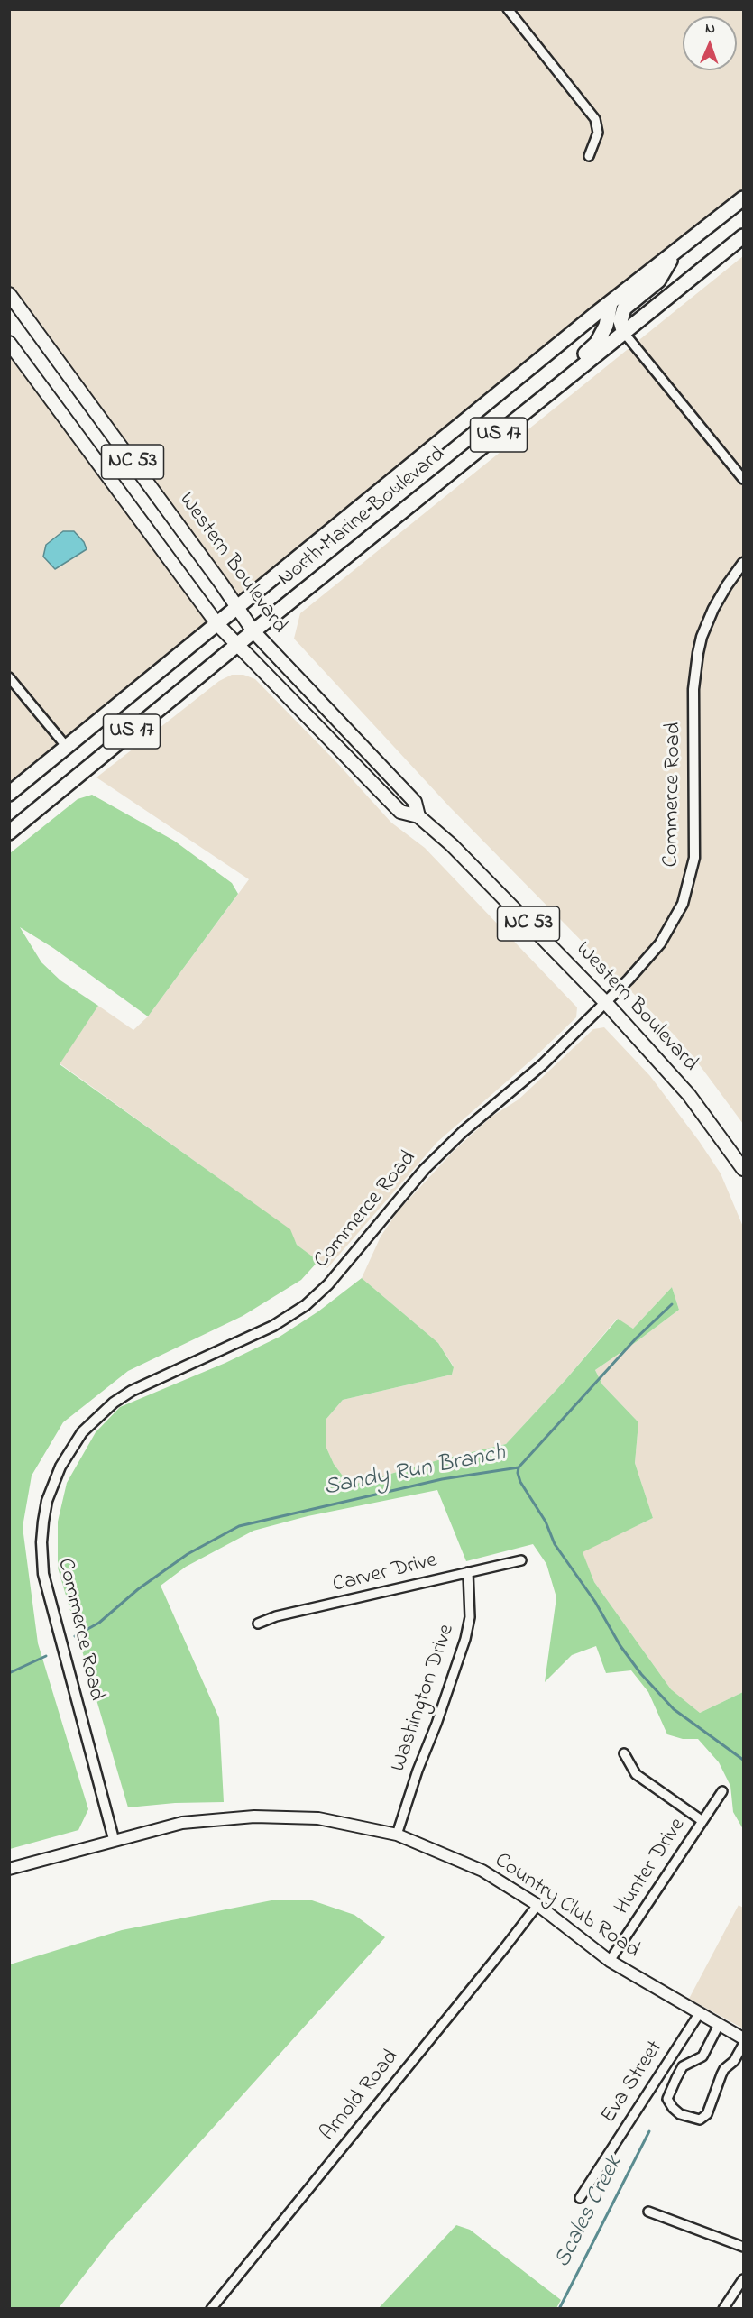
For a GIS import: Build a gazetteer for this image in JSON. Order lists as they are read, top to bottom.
{
  "streets": {
    "highway": ["US 17", "North Marine Boulevard"],
    "main road": ["NC 53", "Western Boulevard", "Country Club Road"],
    "street": [
      "Commerce Road",
      "Carver Drive",
      "Washington Drive",
      "Hunter Drive",
      "Eva Street",
      "Arnold Road"
    ]
  },
  "crossings": [
    ["US 17", "North Marine Boulevard"],
    ["North Marine Boulevard", "Western Boulevard"],
    ["Western Boulevard", "Commerce Road"],
    ["Commerce Road", "Country Club Road"],
    ["Carver Drive", "Washington Drive"],
    ["Washington Drive", "Country Club Road"],
    ["Hunter Drive", "Country Club Road"],
    ["Country Club Road", "Eva Street"],
    ["Country Club Road", "Arnold Road"]
  ],
  "water": ["Sandy Run Branch", "Scales Creek"],
  "north": "top"
}
